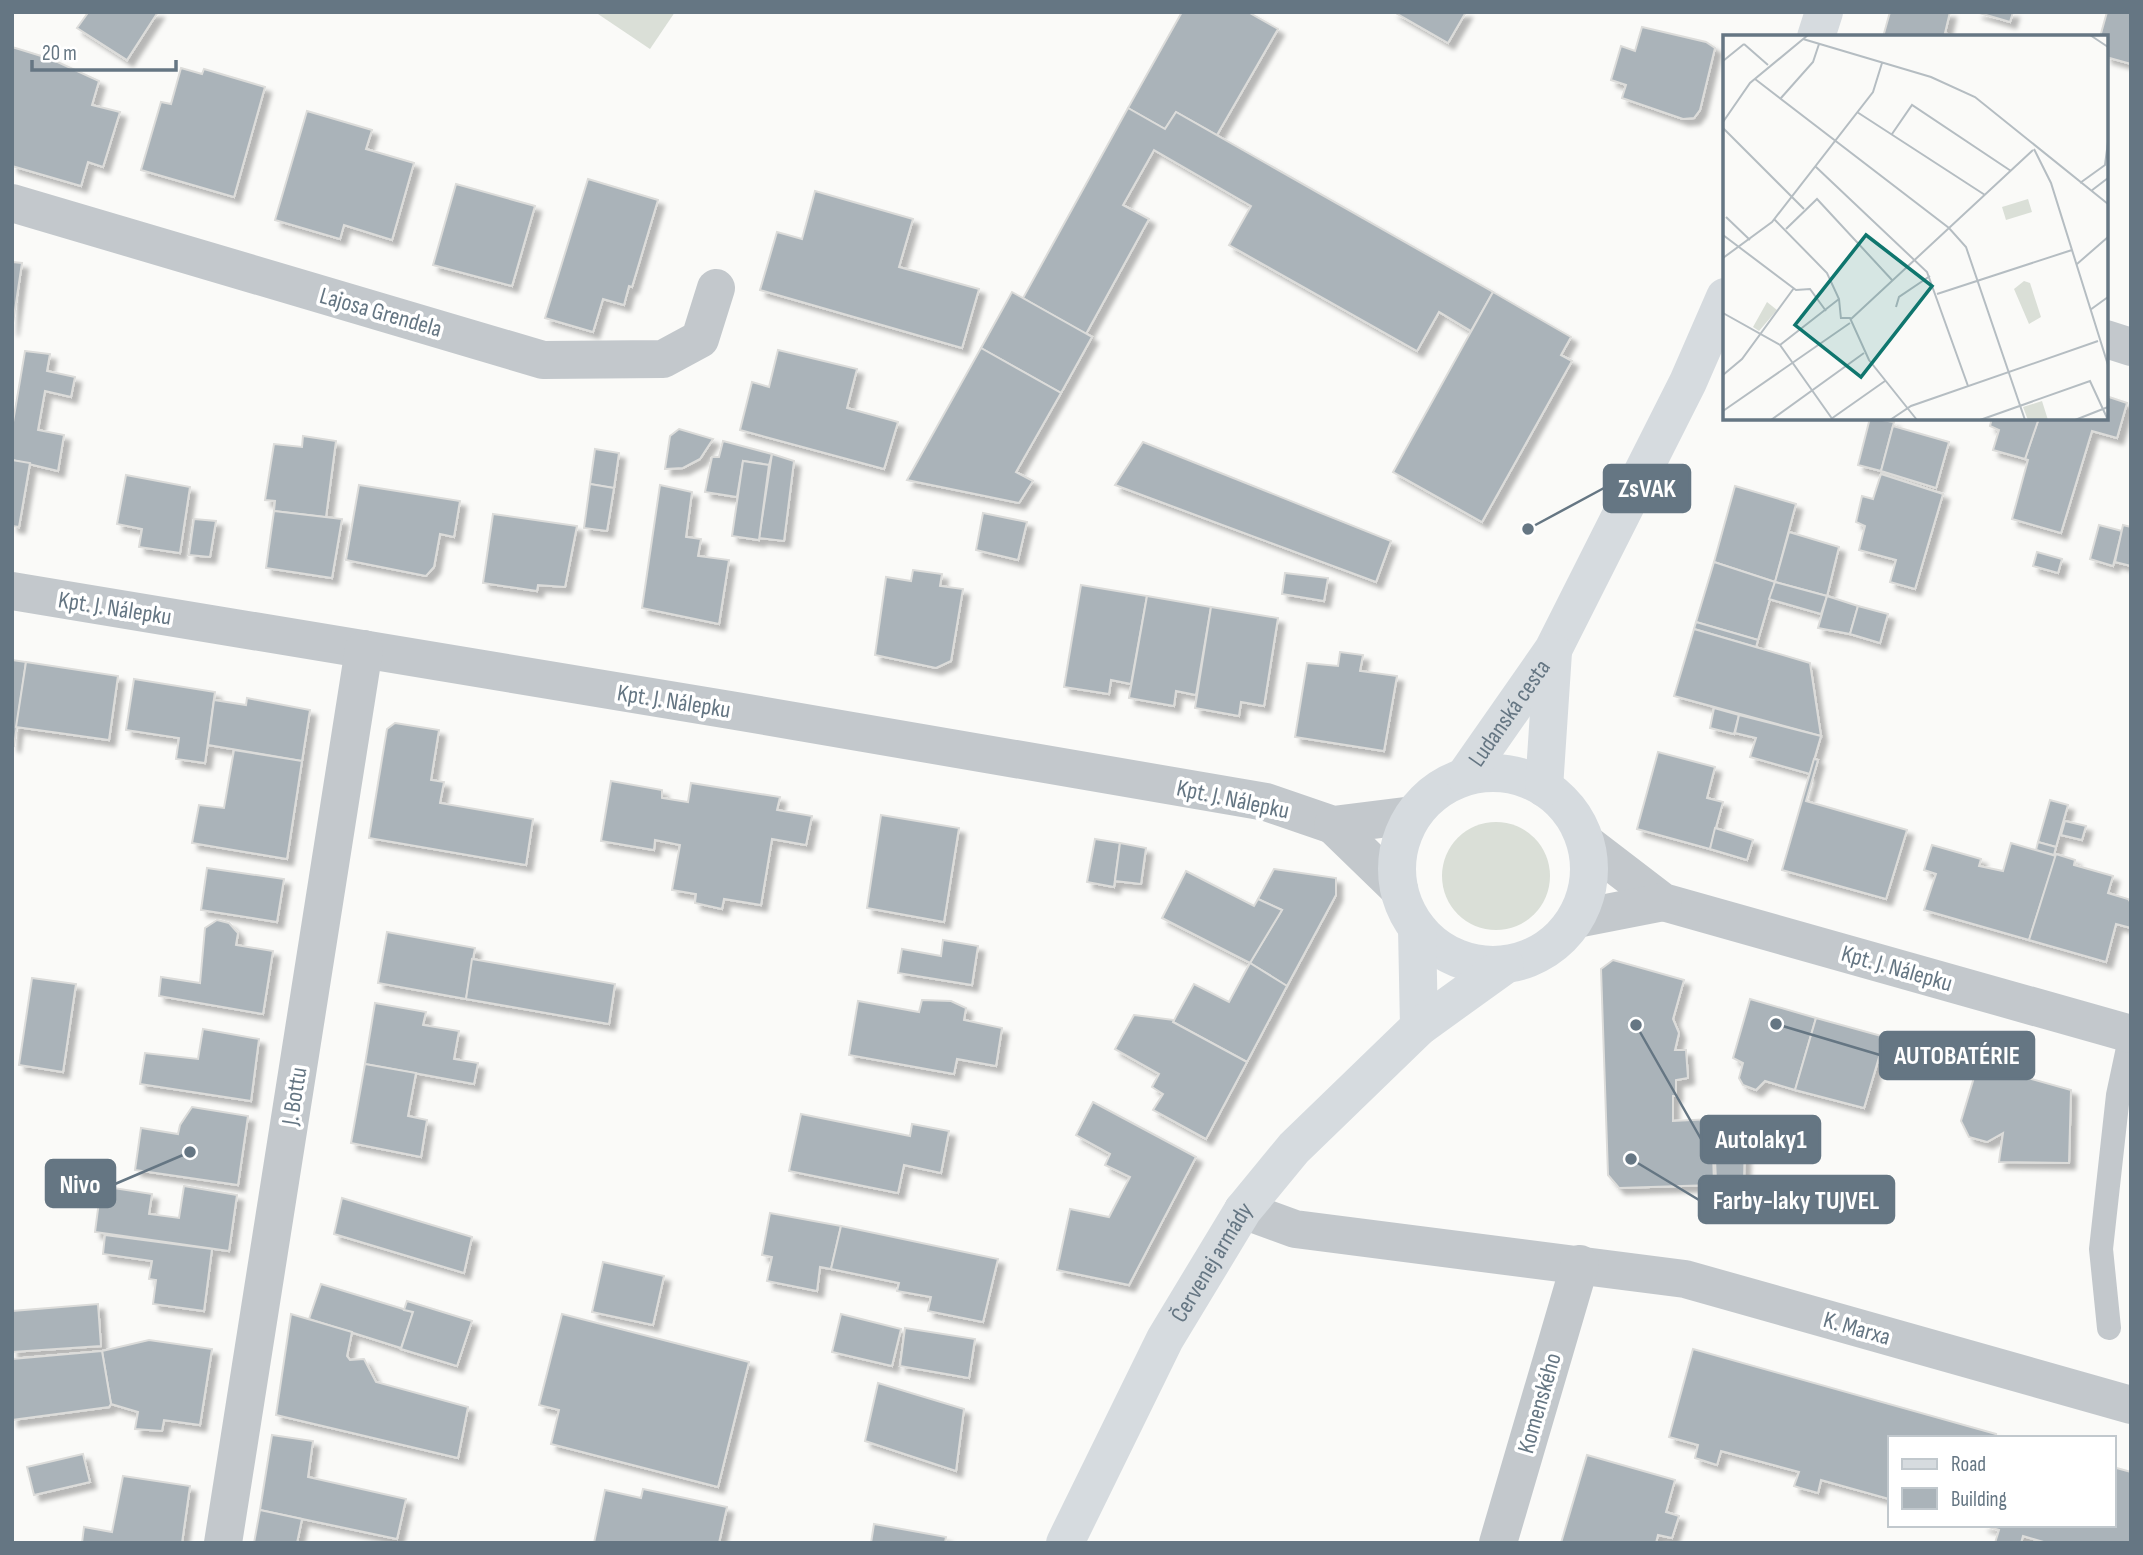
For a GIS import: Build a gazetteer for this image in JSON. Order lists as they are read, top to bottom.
{
  "streets": {
    "street": [
      "Lajosa Grendela",
      "Kpt. J. Nálepku",
      "Ludanská cesta",
      "J. Bottu",
      "Červenej armády",
      "K. Marxa",
      "Komenského"
    ]
  },
  "crossings": [
    ["Kpt. J. Nálepku", "Ludanská cesta"],
    ["Kpt. J. Nálepku", "J. Bottu"],
    ["Kpt. J. Nálepku", "Červenej armády"],
    ["Ludanská cesta", "Červenej armády"],
    ["Červenej armády", "K. Marxa"],
    ["K. Marxa", "Komenského"]
  ],
  "places": [
    "ZsVAK",
    "AUTOBATÉRIE",
    "Autolaky1",
    "Nivo",
    "Farby-laky TUJVEL"
  ],
  "legend": ["Road", "Building"],
  "scale_bar": "20 m"
}
